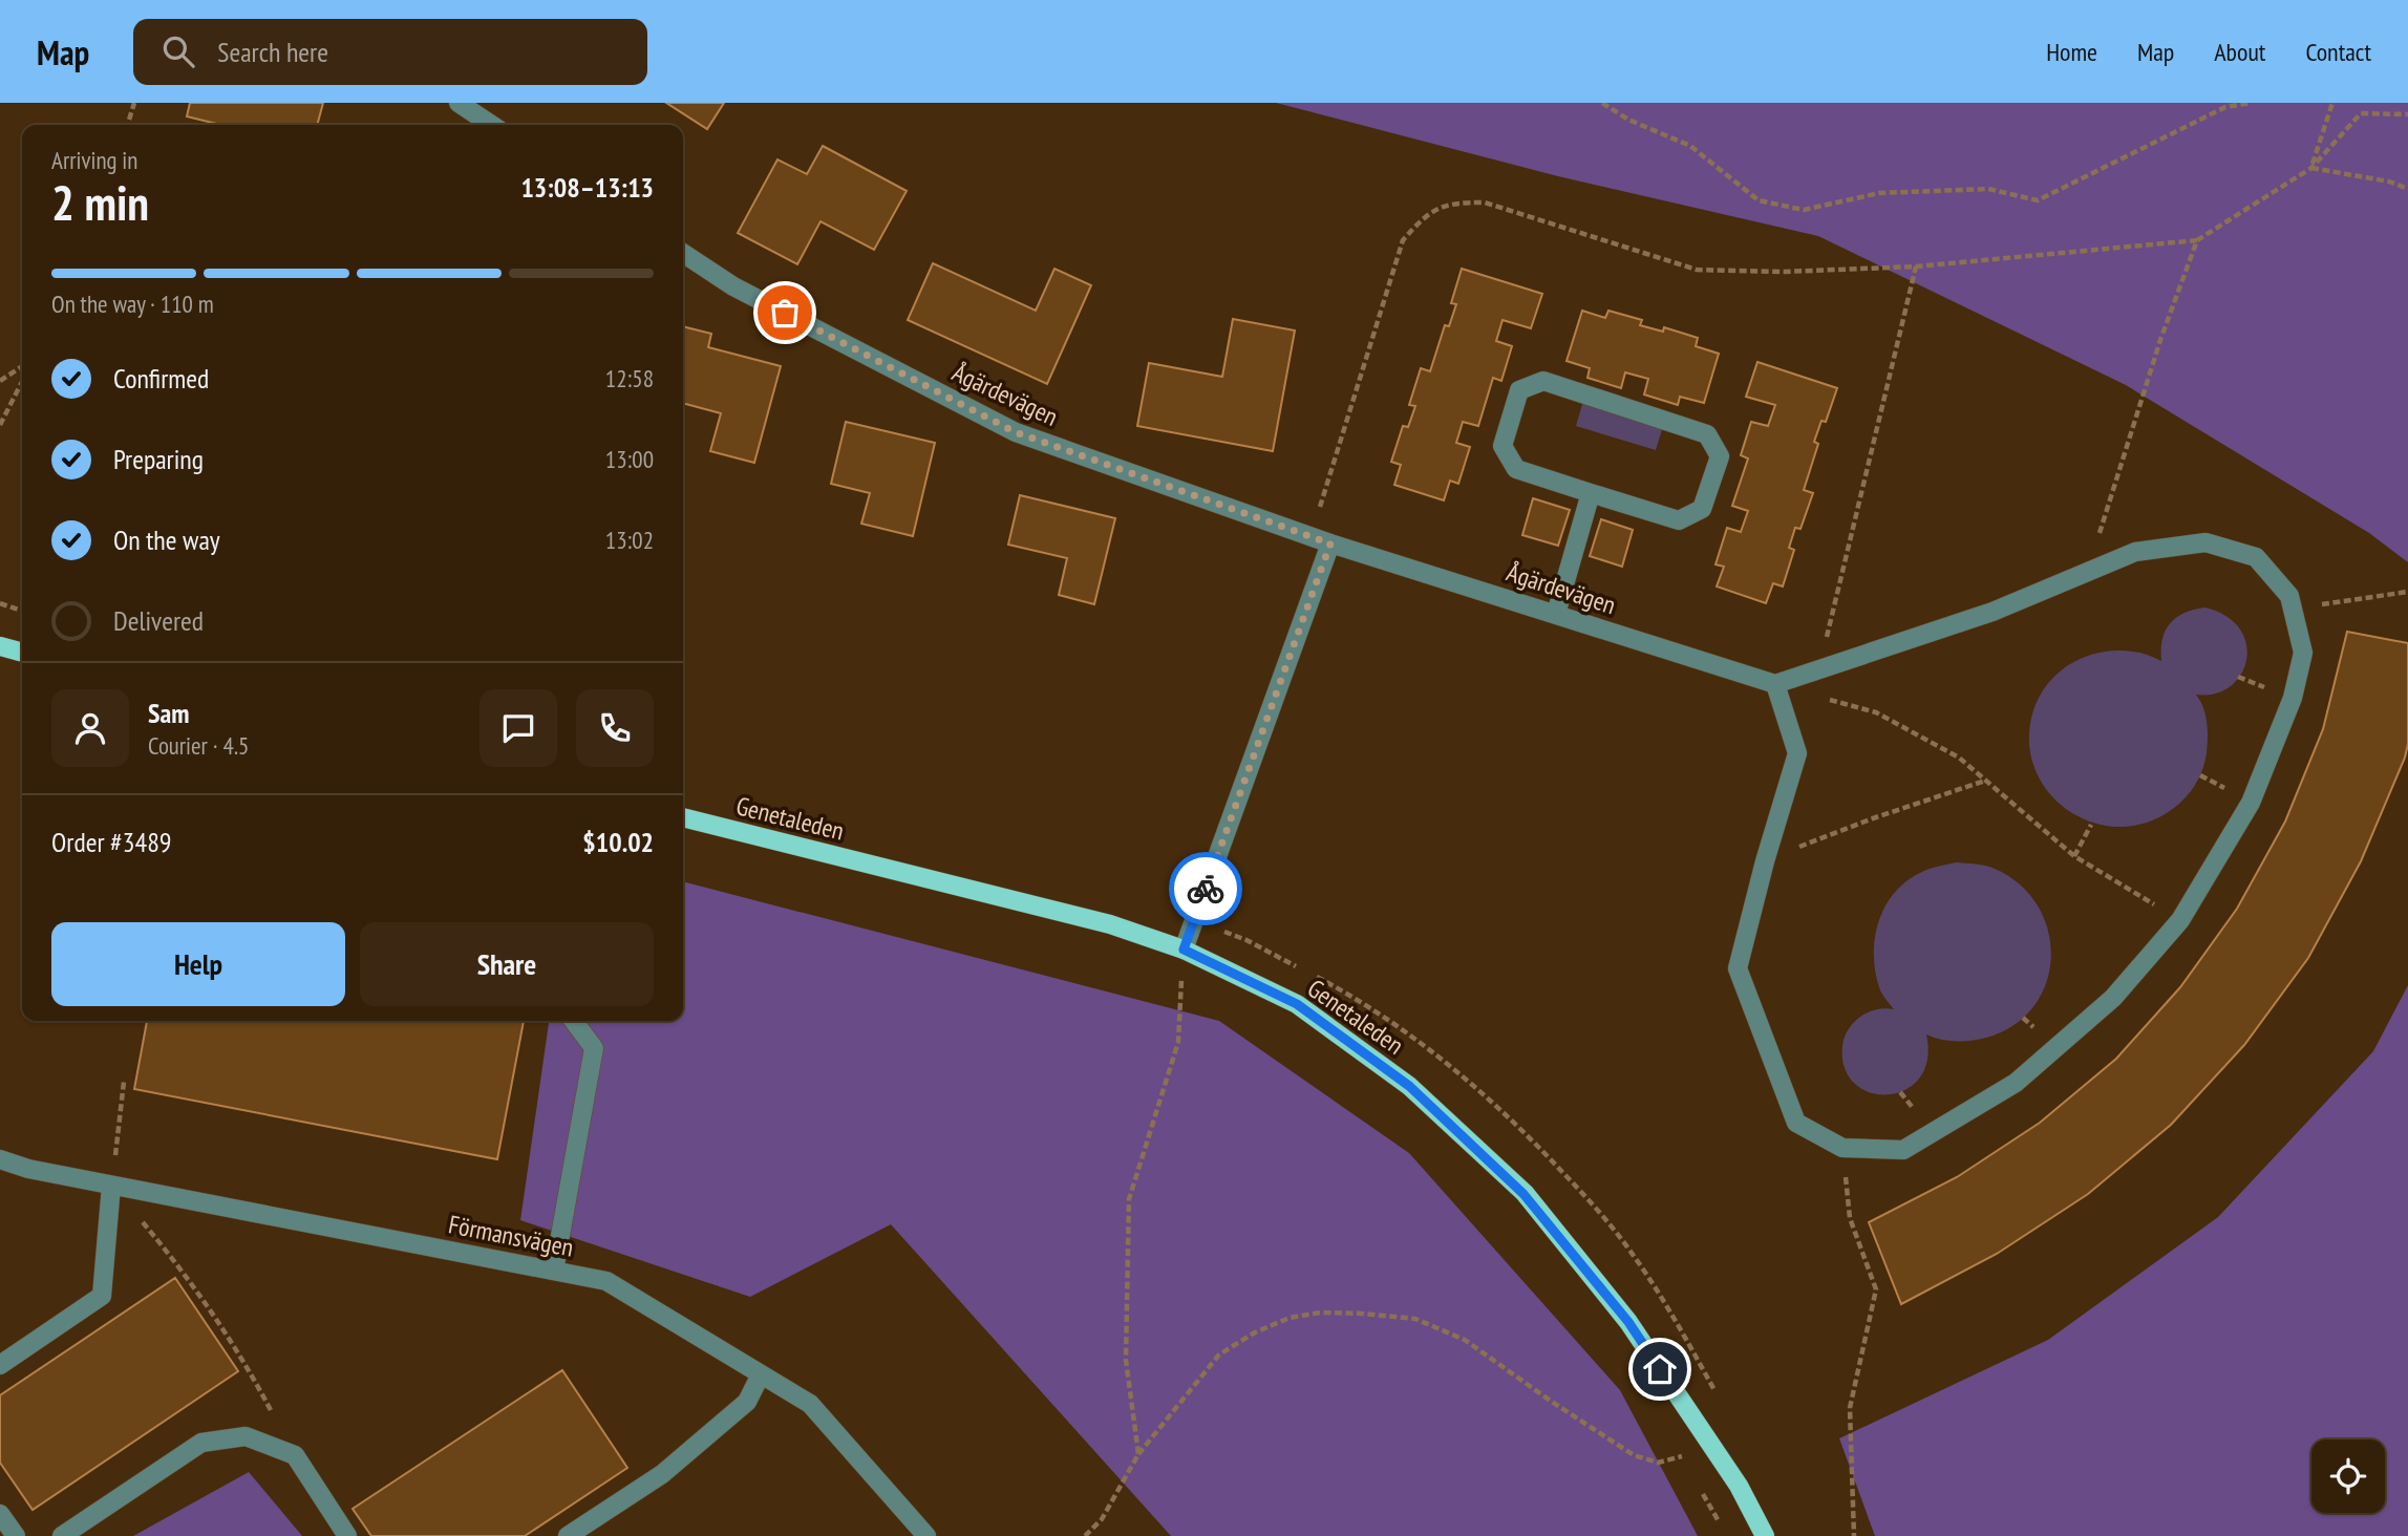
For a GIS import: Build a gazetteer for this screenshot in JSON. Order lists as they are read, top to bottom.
{
  "streets": {
    "main road": ["Genetaleden"],
    "street": ["Ågärdevägen", "Förmansvägen"]
  },
  "page": {
    "header": "Map",
    "search": "Search here",
    "nav": [
      "Home",
      "Map",
      "About",
      "Contact"
    ],
    "heading": ["2 min", "Arriving in", "13:08–13:13"],
    "panel": [
      "Sam",
      "Courier · 4.5",
      "Order #3489",
      "$10.02"
    ],
    "bar": "On the way · 110 m",
    "list": [
      ["Confirmed", "12:58"],
      ["Preparing", "13:00"],
      ["On the way", "13:02"],
      "Delivered"
    ],
    "buttons": ["Help", "Share"]
  }
}
